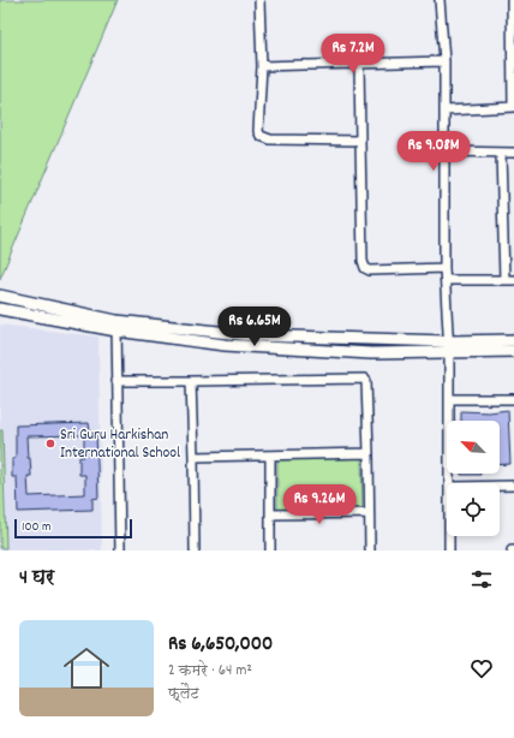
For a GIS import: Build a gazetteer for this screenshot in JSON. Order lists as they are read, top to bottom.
{
  "places": ["Sri Guru Harkishan International School"],
  "scale_bar": "100 m",
  "north": "top left",
  "page": {
    "price": [
      "Rs 7.2M",
      "Rs 9.08M",
      "Rs 6.65M",
      "Rs 9.26M"
    ],
    "scale": "100 m",
    "heading": "4 घर",
    "list": [
      {
        "name": "Rs 6,650,000",
        "note": "2 कमरे · 64 m² · फ़्लैट"
      }
    ]
  }
}
